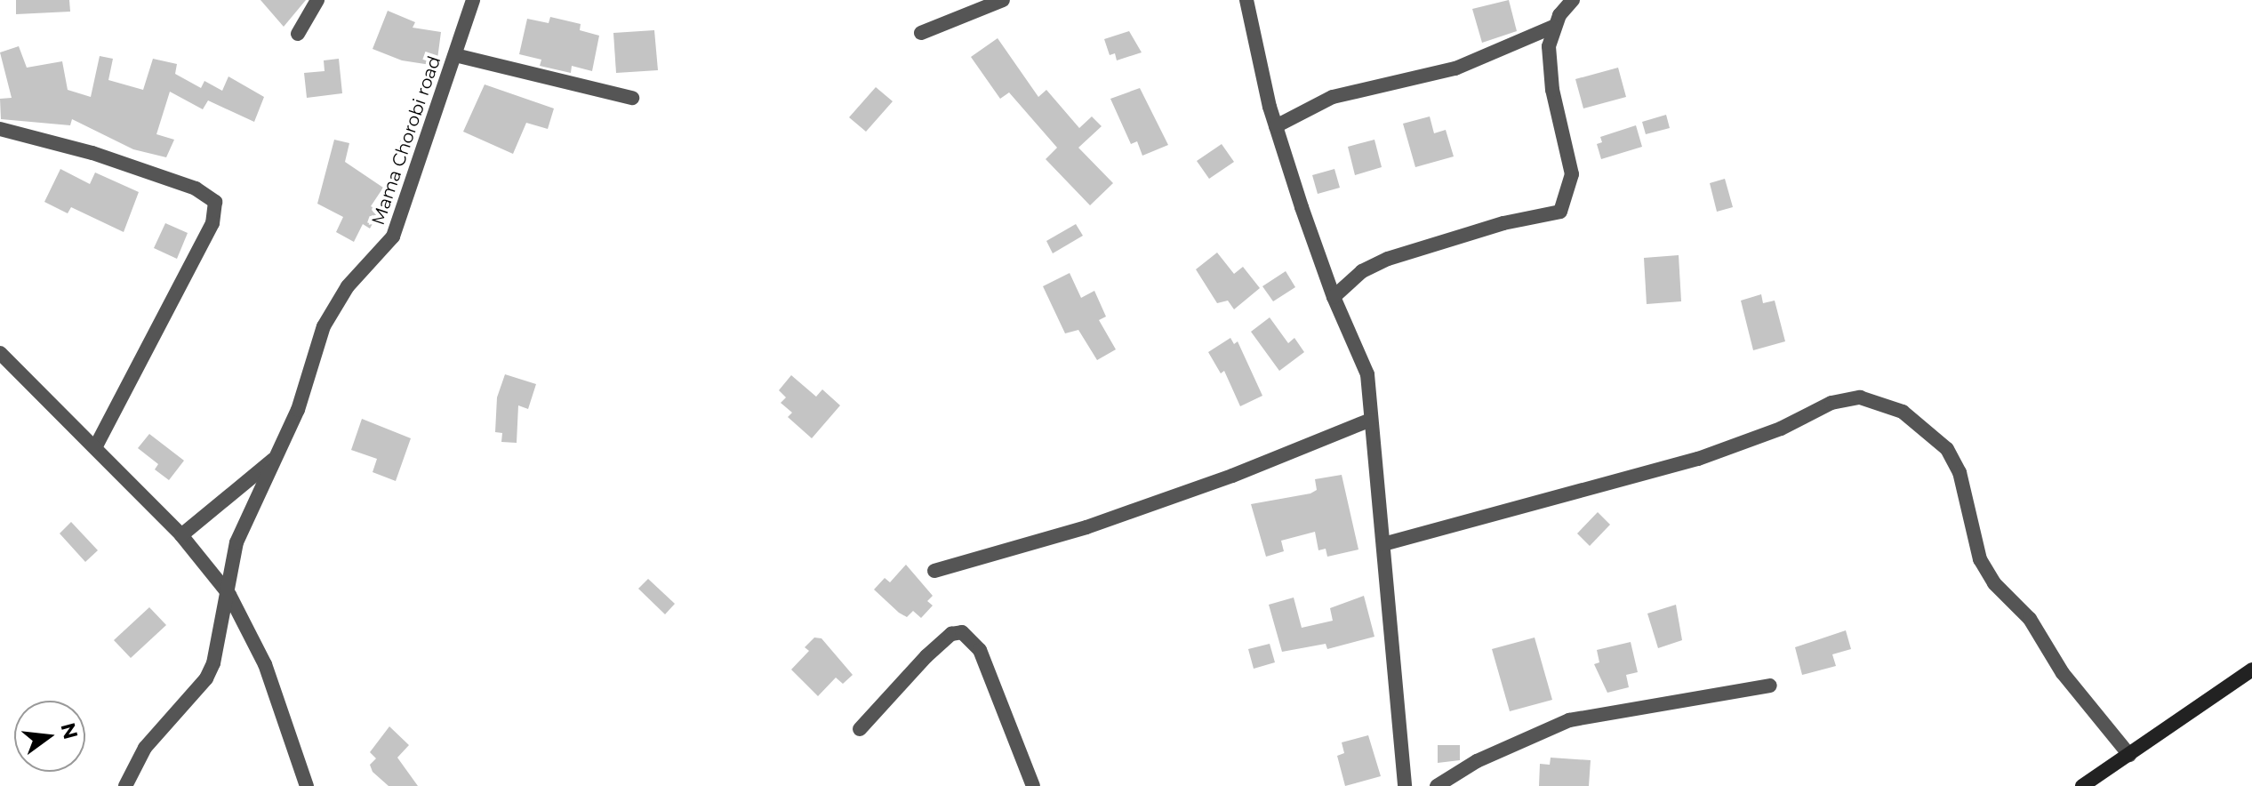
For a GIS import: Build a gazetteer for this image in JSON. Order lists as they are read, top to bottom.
{
  "streets": {
    "street": ["Mama Chorobi road"]
  },
  "north": "right"
}
